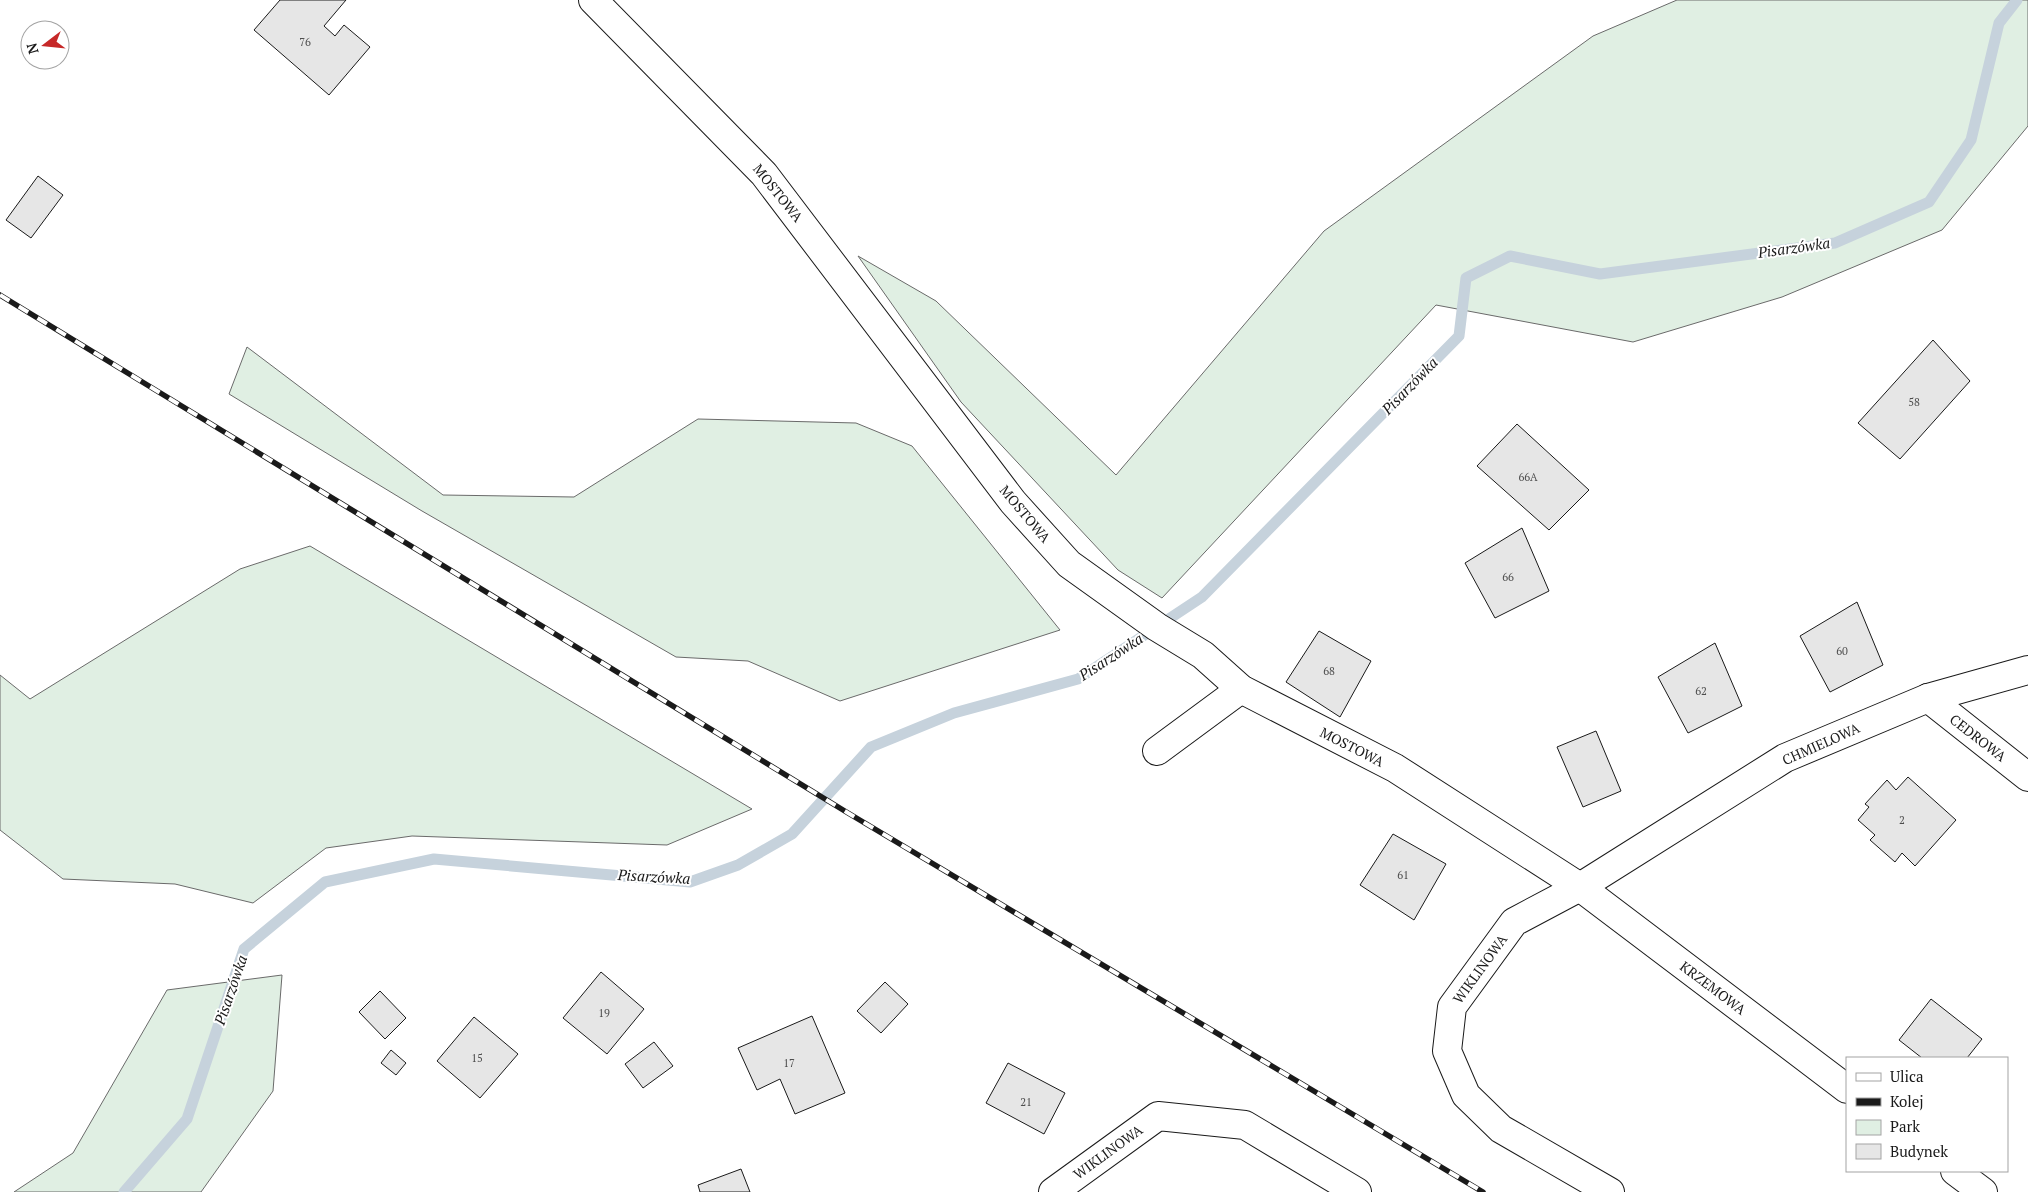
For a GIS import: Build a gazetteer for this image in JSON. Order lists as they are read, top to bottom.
{
  "streets": {
    "street": [
      "MOSTOWA",
      "CEDROWA",
      "CHMIELOWA",
      "WIKLINOWA",
      "KRZEMOWA"
    ]
  },
  "crossings": [
    ["MOSTOWA", "CHMIELOWA"],
    ["MOSTOWA", "WIKLINOWA"],
    ["MOSTOWA", "KRZEMOWA"],
    ["CEDROWA", "CHMIELOWA"],
    ["CHMIELOWA", "WIKLINOWA"],
    ["CHMIELOWA", "KRZEMOWA"],
    ["WIKLINOWA", "KRZEMOWA"]
  ],
  "water": ["Pisarzówka"],
  "house_numbers": [
    "76",
    "58",
    "66A",
    "66",
    "60",
    "68",
    "62",
    "2",
    "61",
    "19",
    "15",
    "17",
    "21"
  ],
  "legend": [
    "Ulica",
    "Kolej",
    "Park",
    "Budynek"
  ],
  "north": "left"
}
